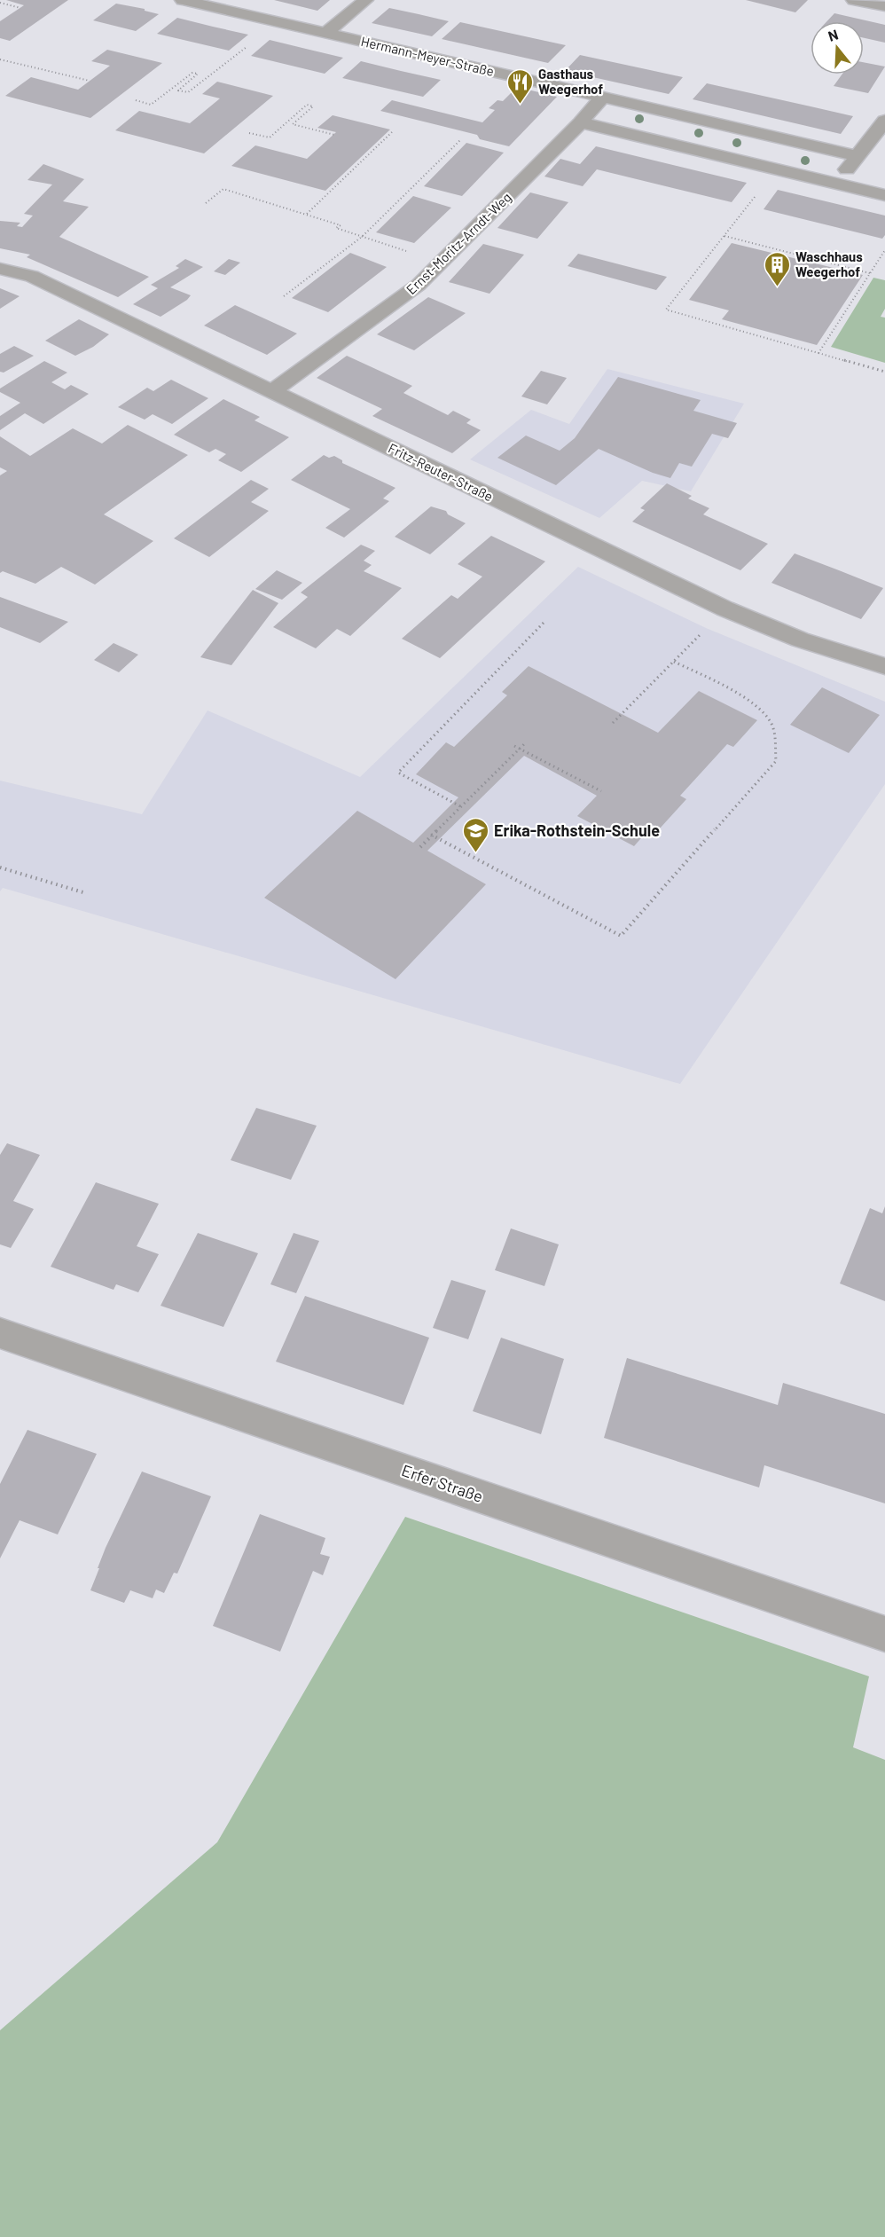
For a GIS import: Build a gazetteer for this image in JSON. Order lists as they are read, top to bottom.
{
  "streets": {
    "street": [
      "Hermann-Meyer-Straße",
      "Ernst-Moritz-Arndt-Weg",
      "Fritz-Reuter-Straße",
      "Erfer Straße"
    ]
  },
  "crossings": [
    ["Hermann-Meyer-Straße", "Ernst-Moritz-Arndt-Weg"],
    ["Ernst-Moritz-Arndt-Weg", "Fritz-Reuter-Straße"]
  ],
  "places": {
    "restaurant": ["Gasthaus Weegerhof"],
    "building": ["Waschhaus Weegerhof"],
    "school or university": ["Erika-Rothstein-Schule"]
  },
  "north": "top"
}
